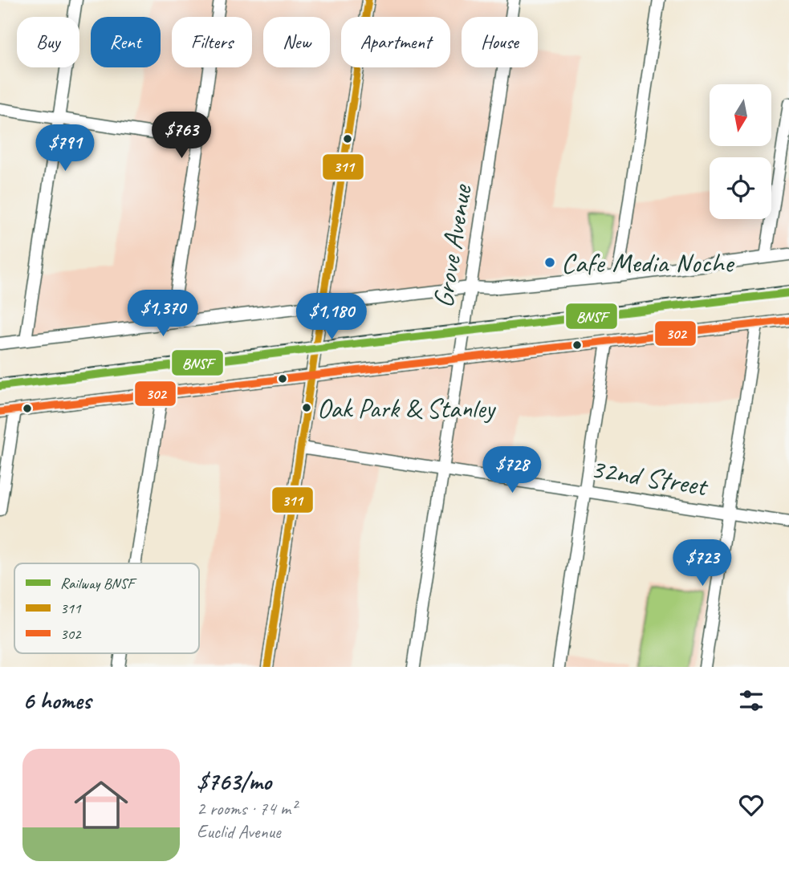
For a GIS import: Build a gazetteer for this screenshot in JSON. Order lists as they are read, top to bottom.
{
  "streets": {
    "street": ["Grove Avenue", "32nd Street"]
  },
  "crossings": [
    ["Grove Avenue", "32nd Street"]
  ],
  "places": ["Cafe Media Noche", "Oak Park & Stanley"],
  "lines": ["transit line 311", "rail line BNSF", "transit line 302"],
  "legend": ["Railway BNSF", "311", "302"],
  "north": "bottom",
  "page": {
    "chip": [
      "Buy",
      "Rent",
      "Filters",
      "New",
      "Apartment",
      "House"
    ],
    "price": [
      "$763",
      "$791",
      "$1,370",
      "$1,180",
      "$728",
      "$723"
    ],
    "heading": "6 homes",
    "list": [
      {
        "name": "$763/mo",
        "note": "2 rooms · 74 m² · Euclid Avenue"
      }
    ]
  }
}
